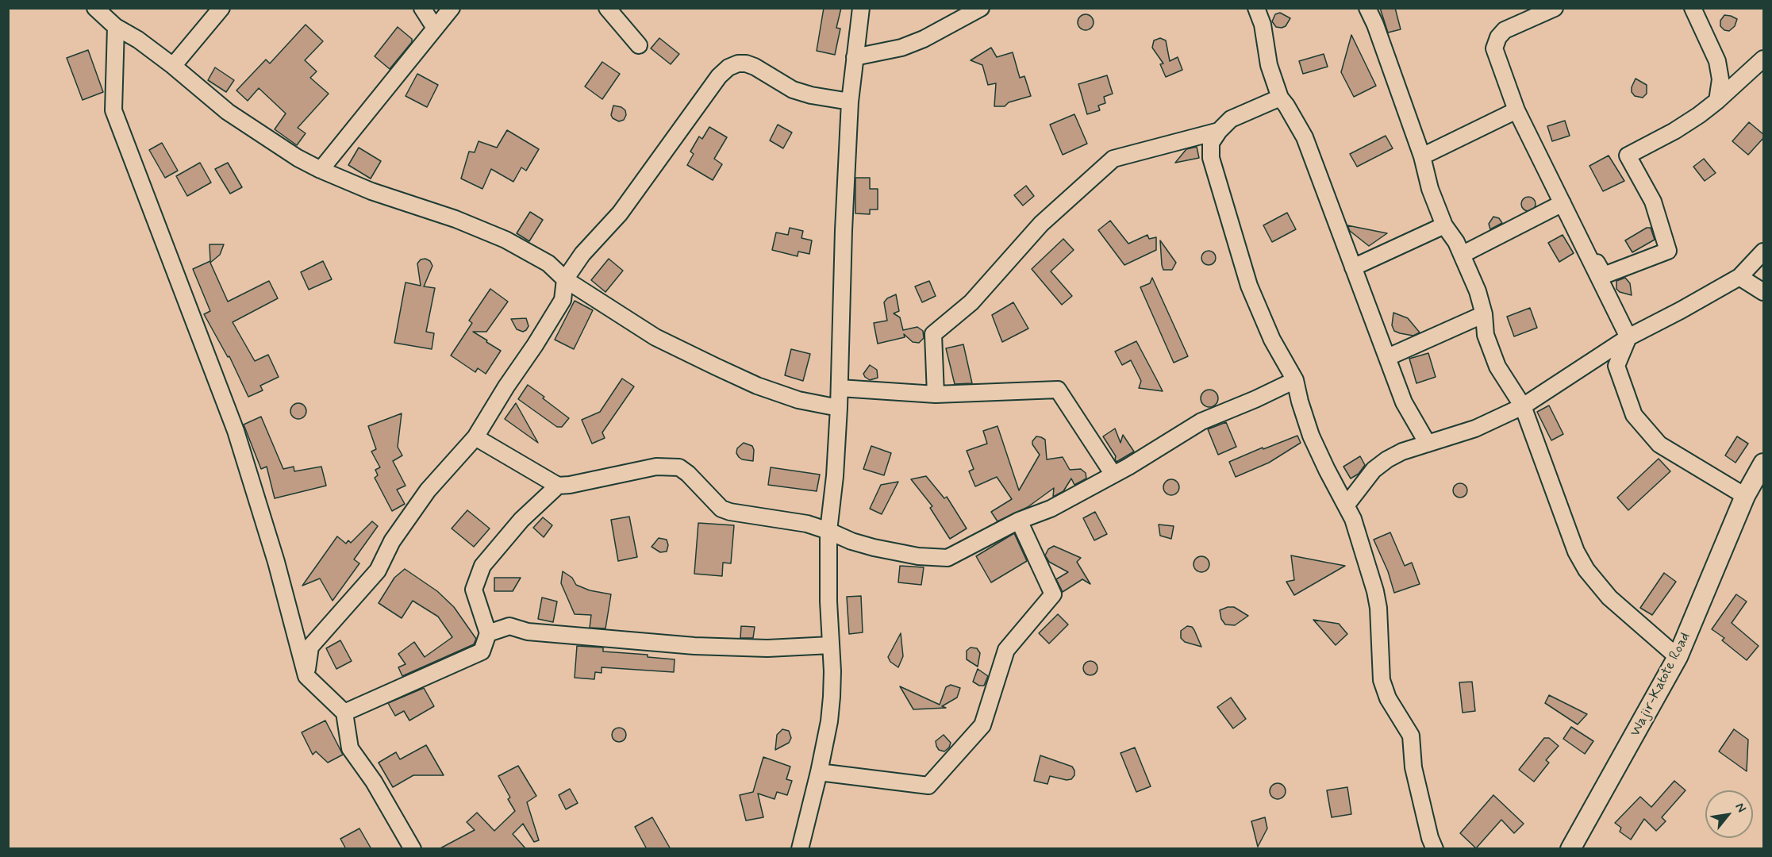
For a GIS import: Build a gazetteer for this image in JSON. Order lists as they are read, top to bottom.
{
  "streets": {
    "street": ["Wajir-Katote Road"]
  },
  "north": "top right"
}
